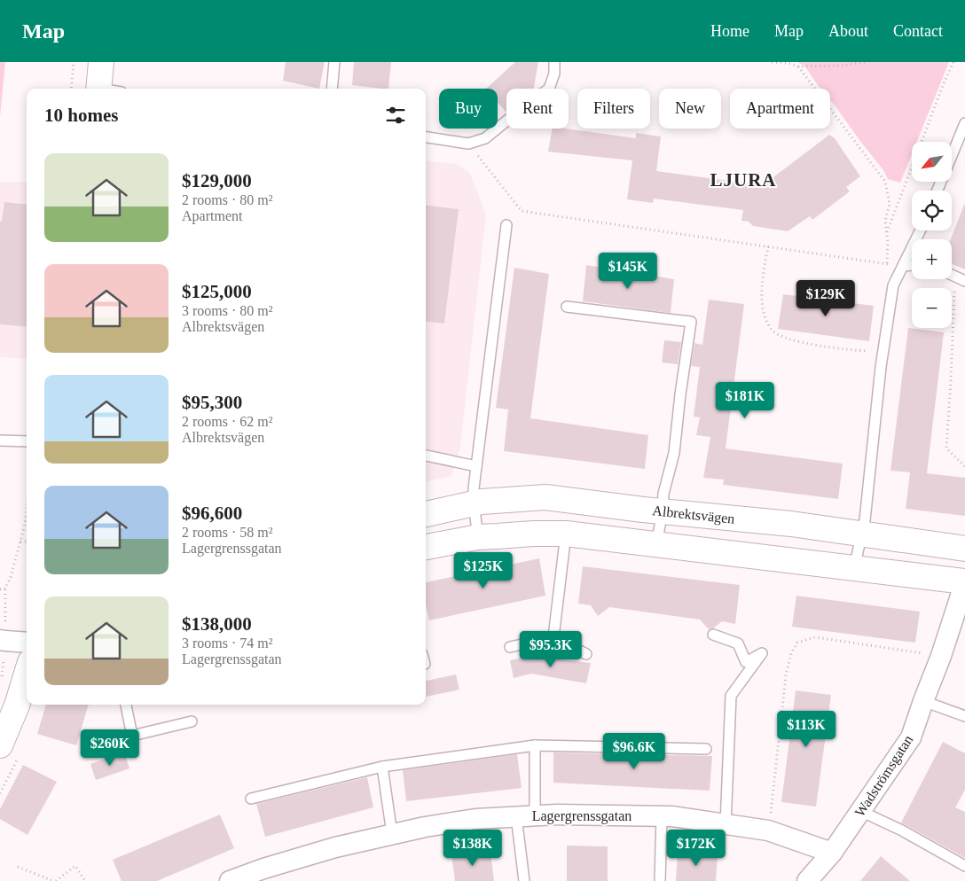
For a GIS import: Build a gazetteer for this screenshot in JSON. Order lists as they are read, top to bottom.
{
  "streets": {
    "main road": ["Albrektsvägen"],
    "street": ["Wadströmsgatan", "Lagergrenssgatan"]
  },
  "crossings": [
    ["Wadströmsgatan", "Lagergrenssgatan"]
  ],
  "districts": ["LJURA"],
  "north": "bottom left",
  "page": {
    "header": "Map",
    "nav": [
      "Home",
      "Map",
      "About",
      "Contact"
    ],
    "chip": [
      "Buy",
      "Rent",
      "Filters",
      "New",
      "Apartment"
    ],
    "heading": "10 homes",
    "map_buttons": ["+", "−"],
    "list": [
      {
        "name": "$129,000",
        "note": "2 rooms · 80 m² · Apartment"
      },
      {
        "name": "$125,000",
        "note": "3 rooms · 80 m² · Albrektsvägen"
      },
      {
        "name": "$95,300",
        "note": "2 rooms · 62 m² · Albrektsvägen"
      },
      {
        "name": "$96,600",
        "note": "2 rooms · 58 m² · Lagergrenssgatan"
      },
      {
        "name": "$138,000",
        "note": "3 rooms · 74 m² · Lagergrenssgatan"
      }
    ],
    "price": [
      "$145K",
      "$129K",
      "$181K",
      "$125K",
      "$95.3K",
      "$113K",
      "$260K",
      "$96.6K",
      "$138K",
      "$172K"
    ]
  }
}
